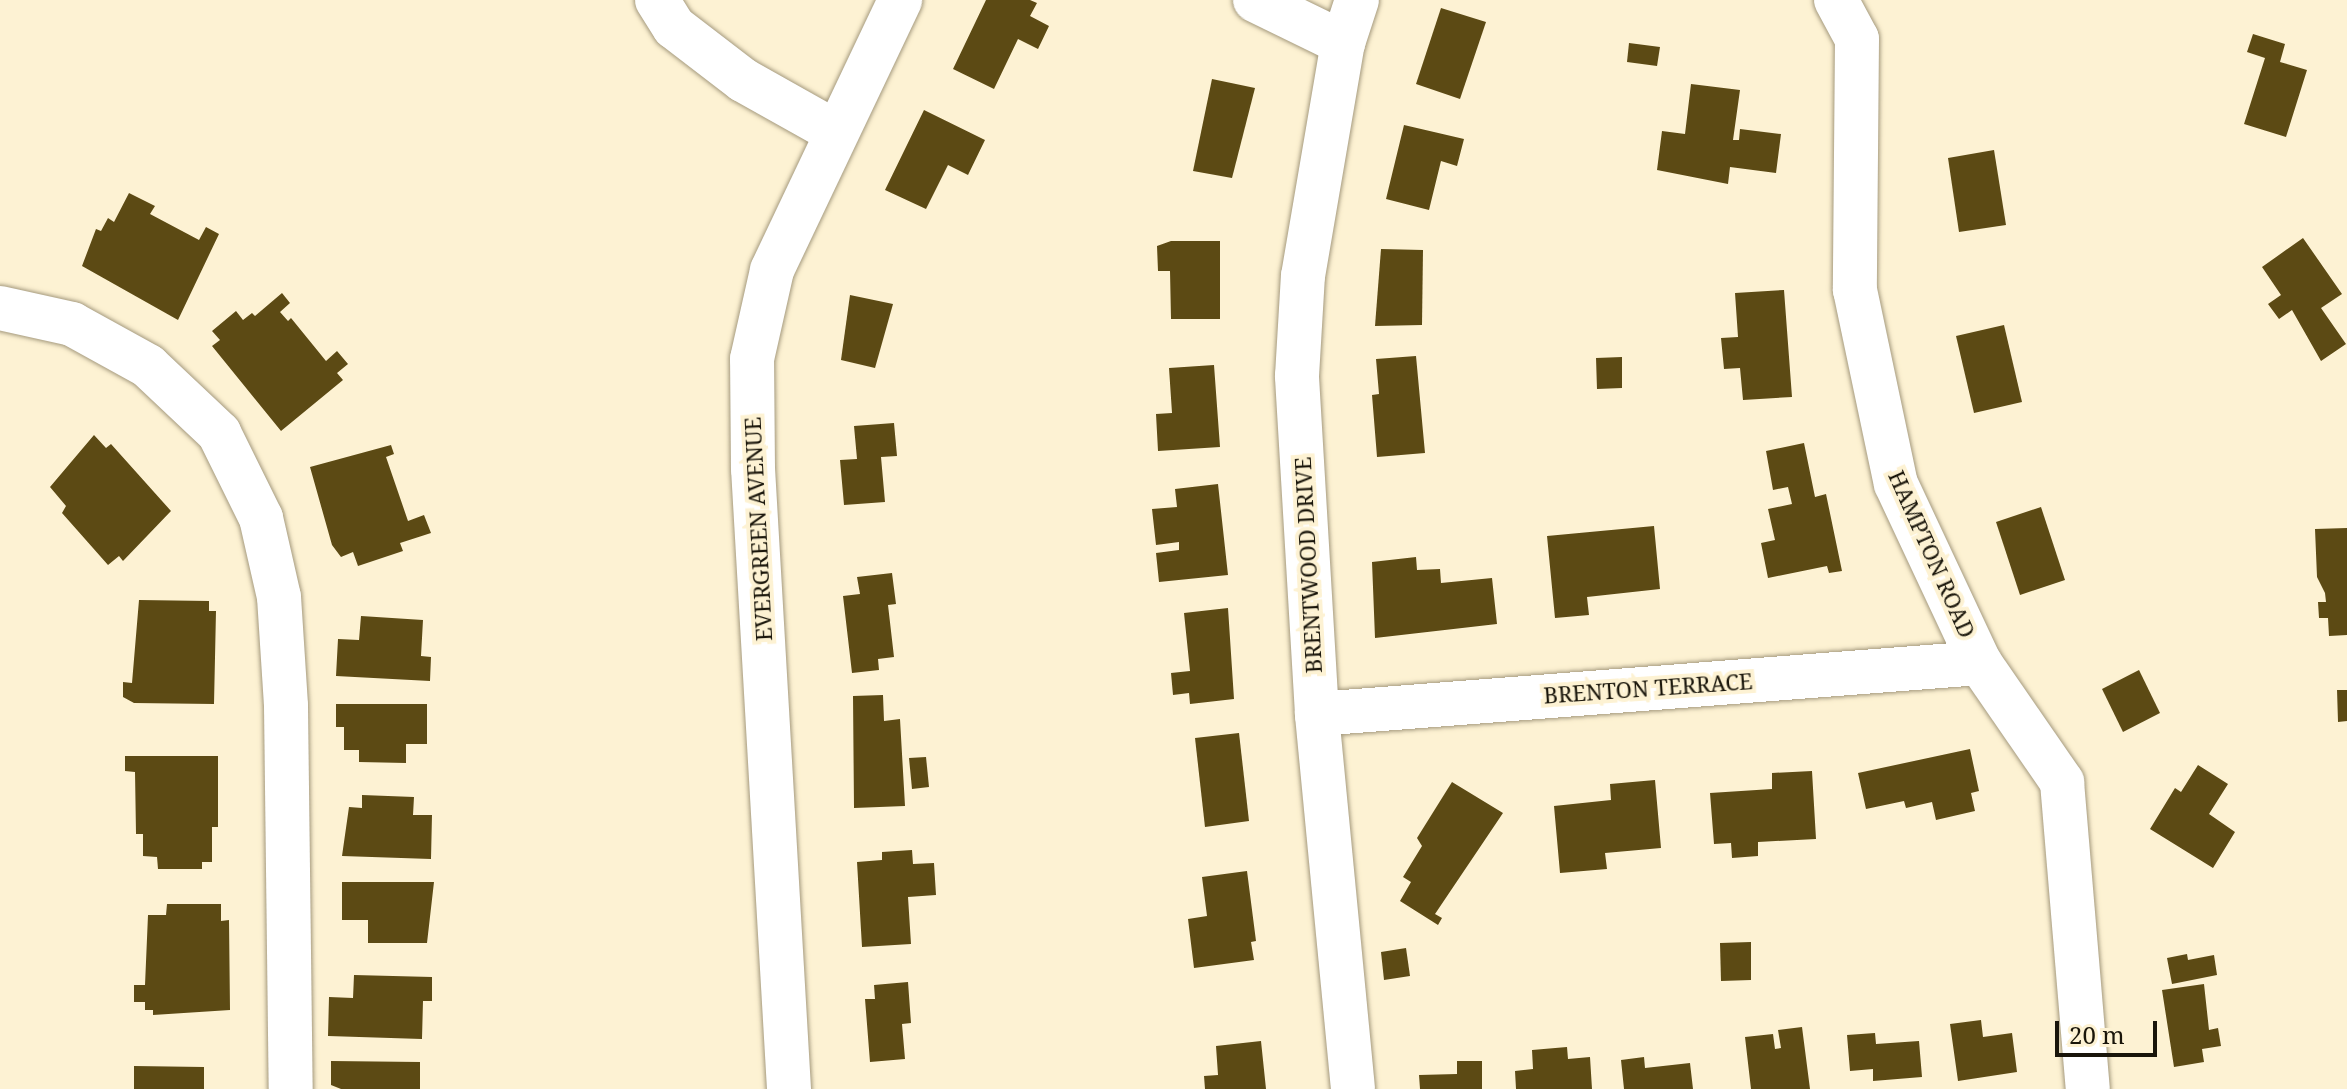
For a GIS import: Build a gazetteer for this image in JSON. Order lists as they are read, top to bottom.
{
  "streets": {
    "street": [
      "EVERGREEN AVENUE",
      "HAMPTON ROAD",
      "BRENTWOOD DRIVE",
      "BRENTON TERRACE"
    ]
  },
  "crossings": [
    ["HAMPTON ROAD", "BRENTON TERRACE"],
    ["BRENTWOOD DRIVE", "BRENTON TERRACE"]
  ],
  "scale_bar": "20 m"
}
